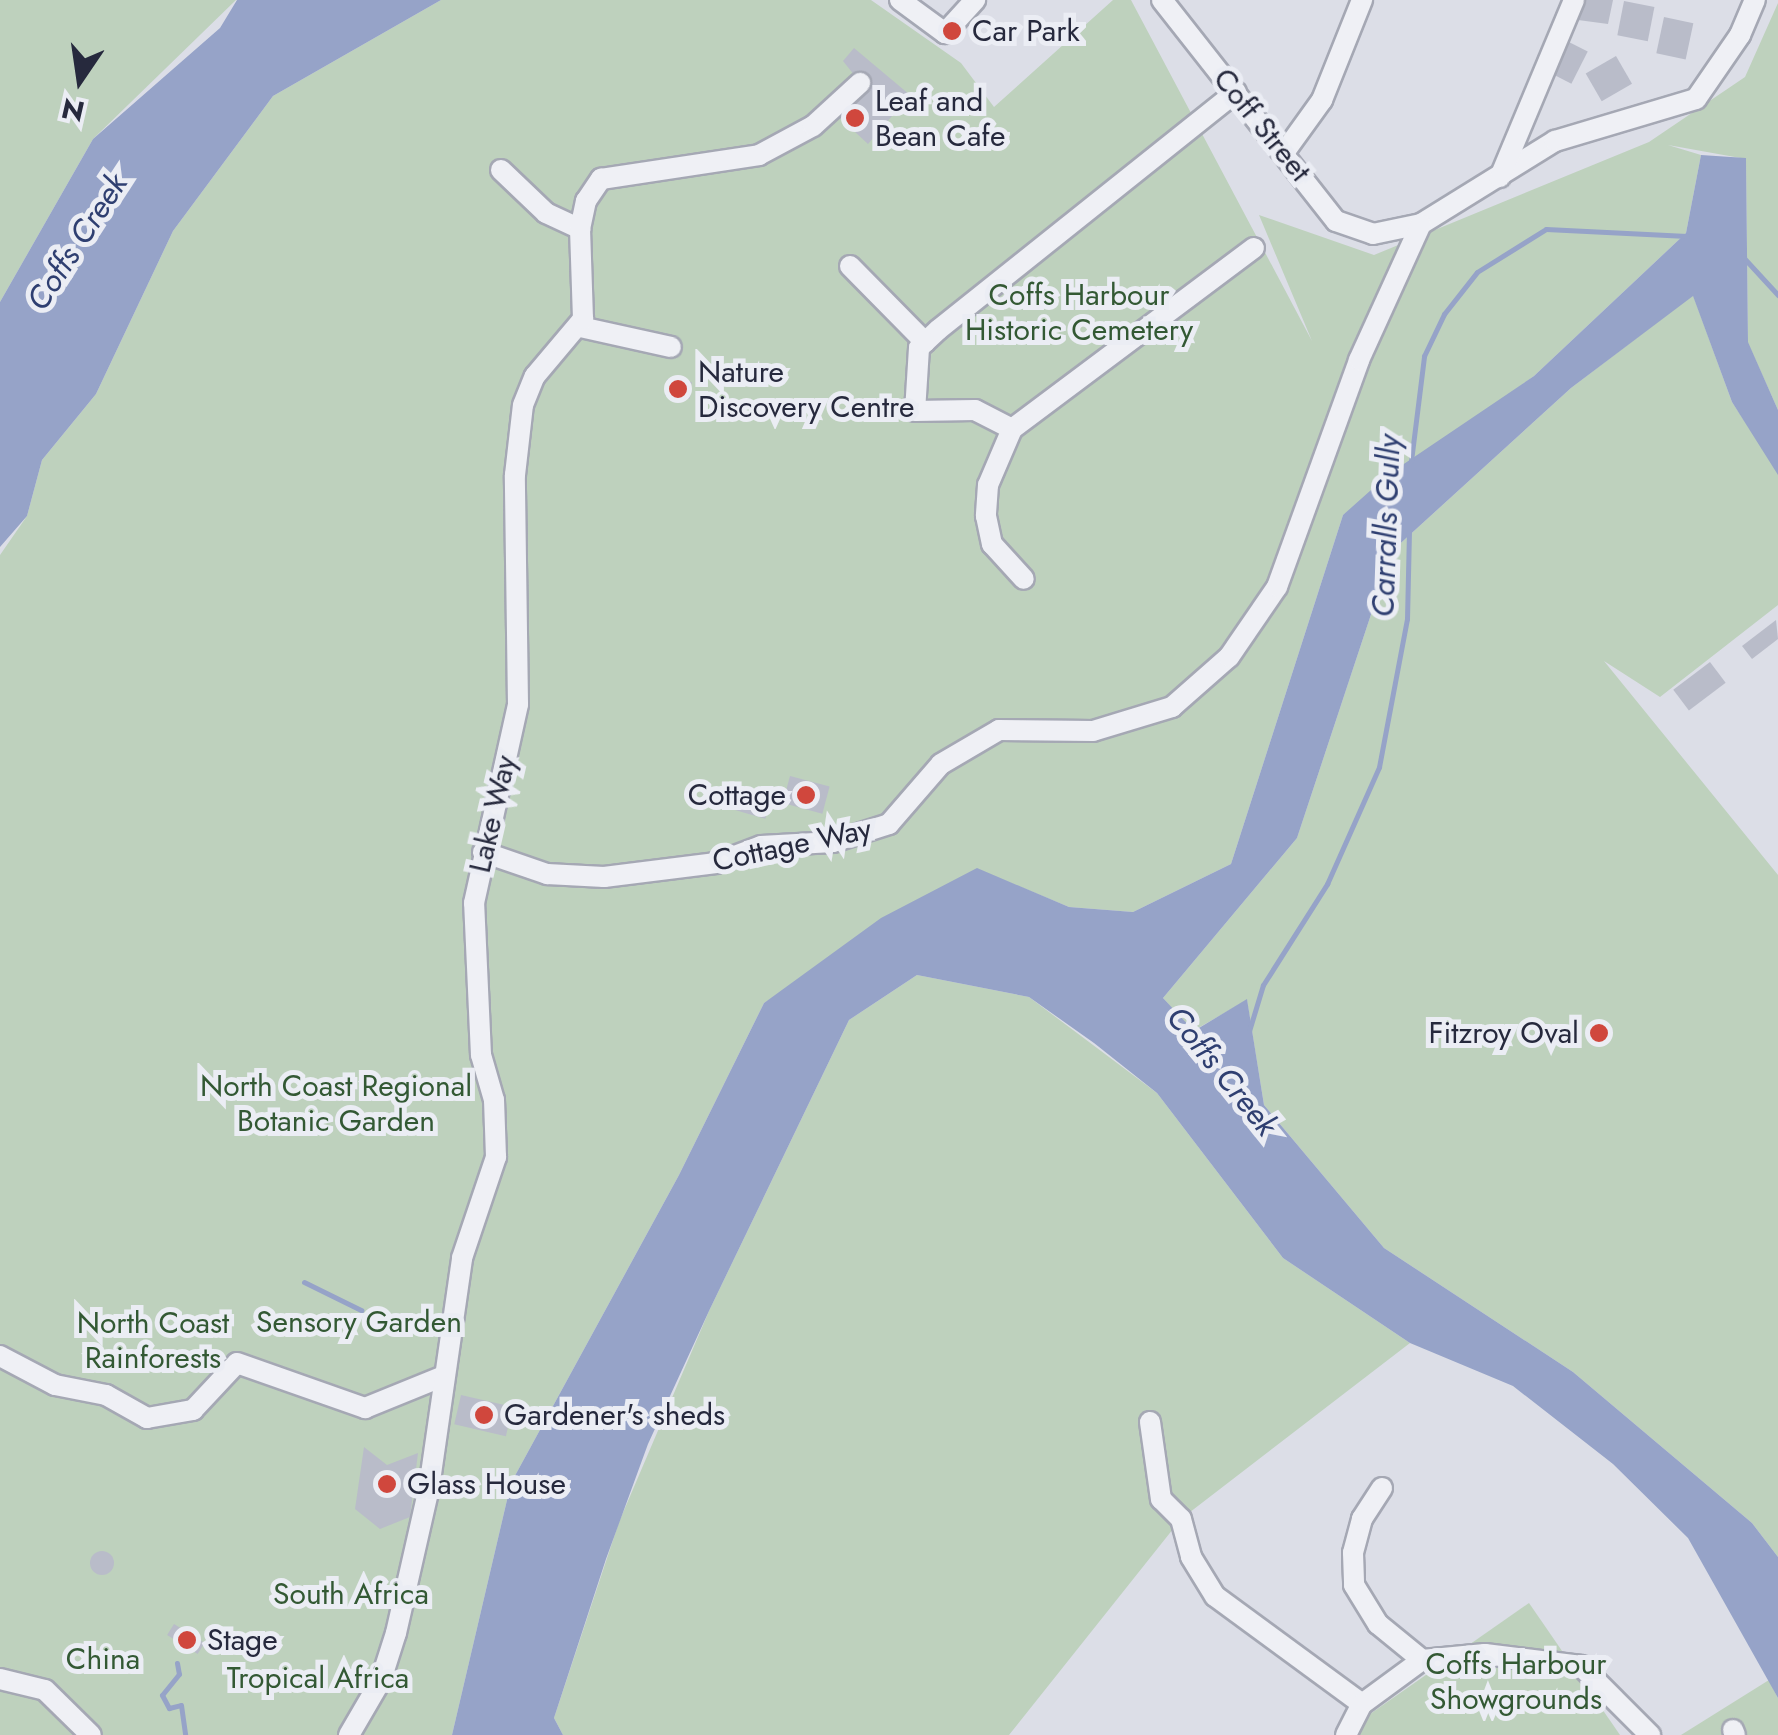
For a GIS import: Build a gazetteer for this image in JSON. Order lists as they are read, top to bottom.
{
  "streets": {
    "street": ["Coff Street", "Lake Way", "Cottage Way"]
  },
  "crossings": [
    ["Coff Street", "Cottage Way"],
    ["Lake Way", "Cottage Way"]
  ],
  "water": ["Coffs Creek", "Carralls Gully"],
  "parks": [
    "Coffs Harbour Historic Cemetery",
    "North Coast Regional Botanic Garden",
    "Sensory Garden",
    "North Coast Rainforests",
    "South Africa",
    "China",
    "Coffs Harbour Showgrounds",
    "Tropical Africa"
  ],
  "places": [
    "Car Park",
    "Leaf and Bean Cafe",
    "Nature Discovery Centre",
    "Cottage",
    "Fitzroy Oval",
    "Gardener's sheds",
    "Glass House",
    "Stage"
  ],
  "north": "bottom"
}
